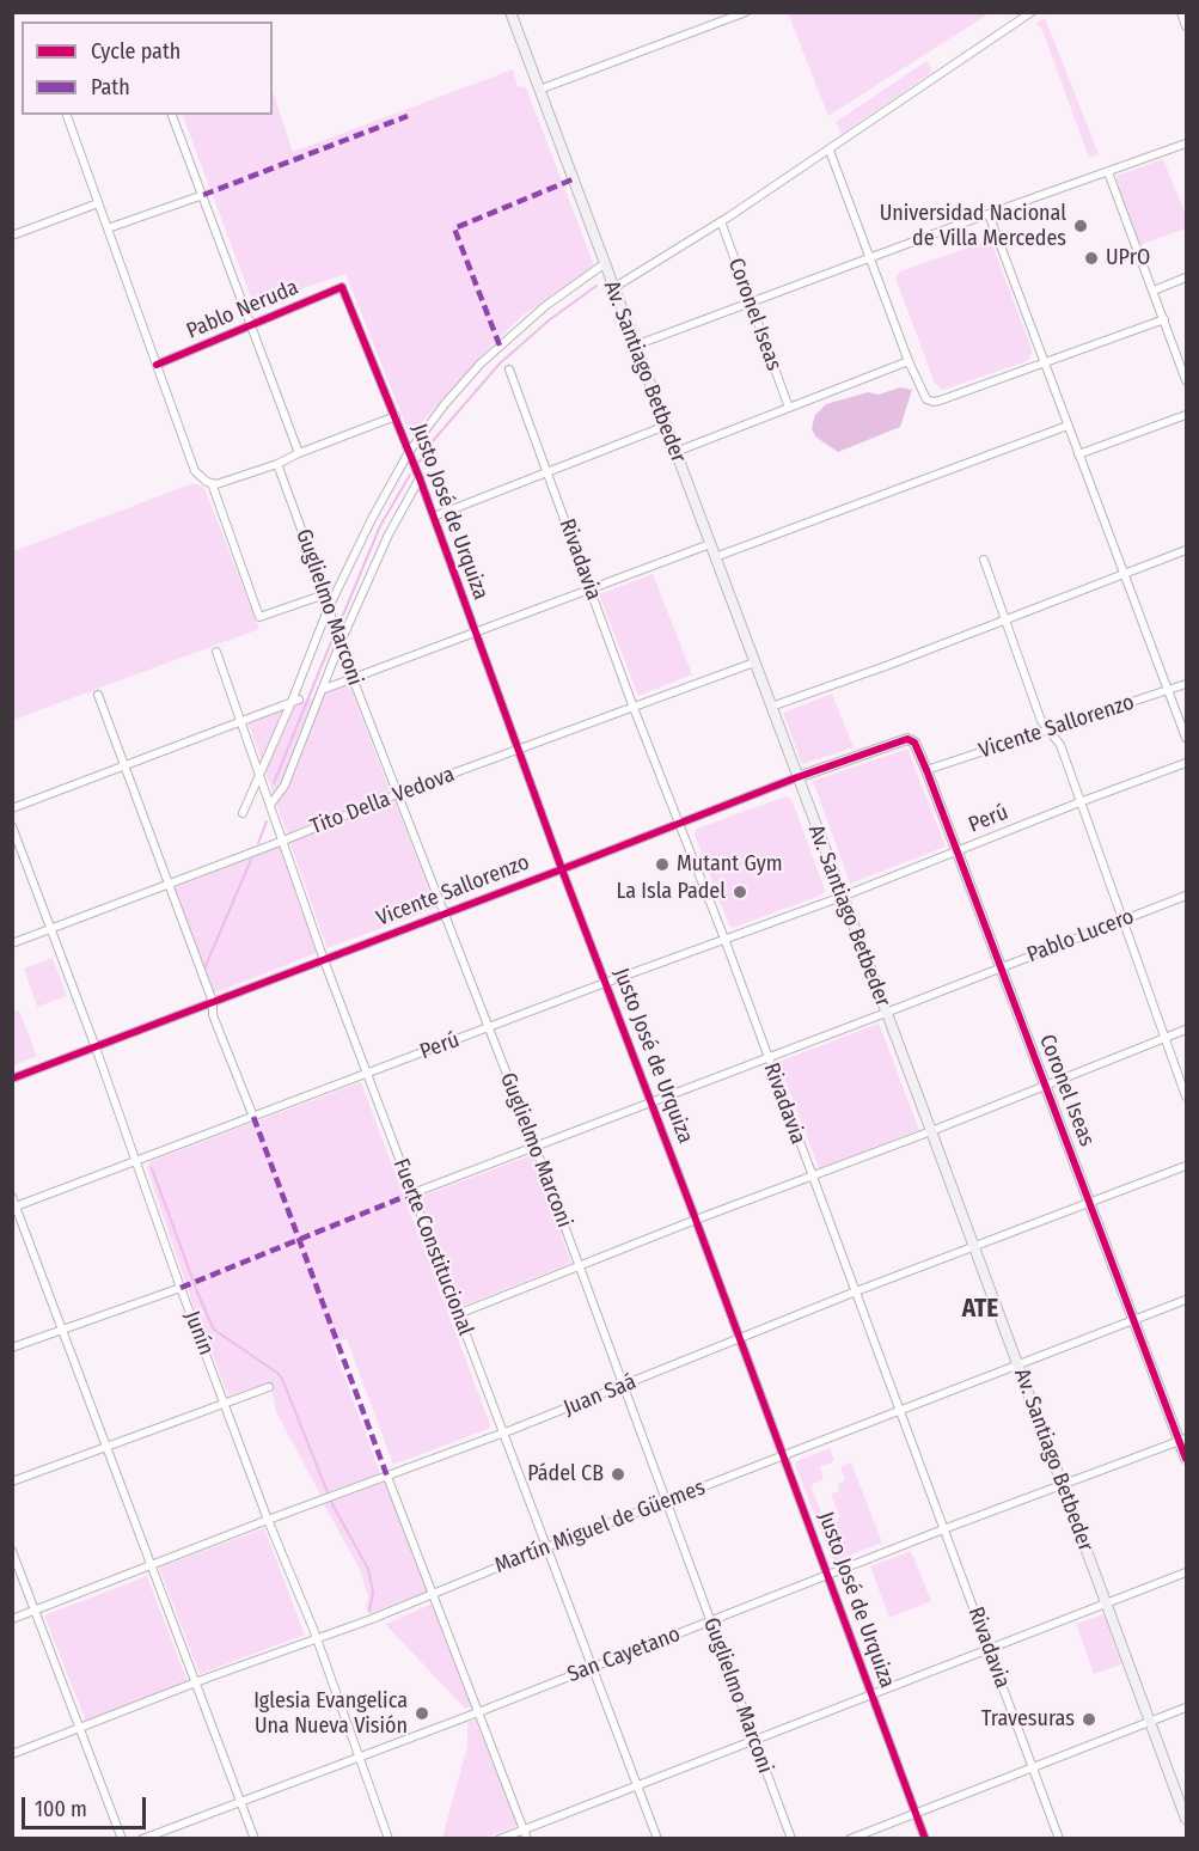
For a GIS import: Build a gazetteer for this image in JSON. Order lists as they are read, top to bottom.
{
  "streets": {
    "main road": ["Coronel Iseas", "Av. Santiago Betbeder", "Vicente Sallorenzo"],
    "street": [
      "Pablo Neruda",
      "Justo José de Urquiza",
      "Rivadavia",
      "Guglielmo Marconi",
      "Tito Della Vedova",
      "Perú",
      "Pablo Lucero",
      "Fuerte Constitucional",
      "Junín",
      "Juan Saá",
      "Martín Miguel de Güemes",
      "San Cayetano"
    ]
  },
  "crossings": [
    ["Pablo Neruda", "Justo José de Urquiza"],
    ["Coronel Iseas", "Vicente Sallorenzo"],
    ["Coronel Iseas", "Perú"],
    ["Coronel Iseas", "Pablo Lucero"],
    ["Coronel Iseas", "Juan Saá"],
    ["Coronel Iseas", "Martín Miguel de Güemes"],
    ["Coronel Iseas", "San Cayetano"],
    ["Av. Santiago Betbeder", "Vicente Sallorenzo"],
    ["Av. Santiago Betbeder", "Tito Della Vedova"],
    ["Av. Santiago Betbeder", "Perú"],
    ["Av. Santiago Betbeder", "Pablo Lucero"],
    ["Av. Santiago Betbeder", "Juan Saá"],
    ["Av. Santiago Betbeder", "Martín Miguel de Güemes"],
    ["Av. Santiago Betbeder", "San Cayetano"],
    ["Justo José de Urquiza", "Vicente Sallorenzo"],
    ["Justo José de Urquiza", "Tito Della Vedova"],
    ["Justo José de Urquiza", "Perú"],
    ["Justo José de Urquiza", "Pablo Lucero"],
    ["Justo José de Urquiza", "Juan Saá"],
    ["Justo José de Urquiza", "Martín Miguel de Güemes"],
    ["Justo José de Urquiza", "San Cayetano"],
    ["Rivadavia", "Vicente Sallorenzo"],
    ["Rivadavia", "Tito Della Vedova"],
    ["Rivadavia", "Perú"],
    ["Rivadavia", "Pablo Lucero"],
    ["Rivadavia", "Juan Saá"],
    ["Rivadavia", "Martín Miguel de Güemes"],
    ["Rivadavia", "San Cayetano"],
    ["Guglielmo Marconi", "Vicente Sallorenzo"],
    ["Guglielmo Marconi", "Tito Della Vedova"],
    ["Guglielmo Marconi", "Perú"],
    ["Guglielmo Marconi", "Pablo Lucero"],
    ["Guglielmo Marconi", "Juan Saá"],
    ["Guglielmo Marconi", "Martín Miguel de Güemes"],
    ["Guglielmo Marconi", "San Cayetano"],
    ["Vicente Sallorenzo", "Fuerte Constitucional"],
    ["Vicente Sallorenzo", "Junín"],
    ["Tito Della Vedova", "Fuerte Constitucional"],
    ["Tito Della Vedova", "Junín"],
    ["Perú", "Fuerte Constitucional"],
    ["Perú", "Junín"],
    ["Pablo Lucero", "Fuerte Constitucional"],
    ["Fuerte Constitucional", "Juan Saá"],
    ["Fuerte Constitucional", "Martín Miguel de Güemes"],
    ["Fuerte Constitucional", "San Cayetano"],
    ["Junín", "Juan Saá"],
    ["Junín", "Martín Miguel de Güemes"],
    ["Junín", "San Cayetano"]
  ],
  "districts": ["ATE"],
  "places": [
    "Universidad Nacional de Villa Mercedes",
    "UPrO",
    "Mutant Gym",
    "La Isla Padel",
    "Pádel CB",
    "Iglesia Evangelica Una Nueva Visión",
    "Travesuras"
  ],
  "legend": ["Cycle path", "Path"],
  "scale_bar": "100 m"
}
